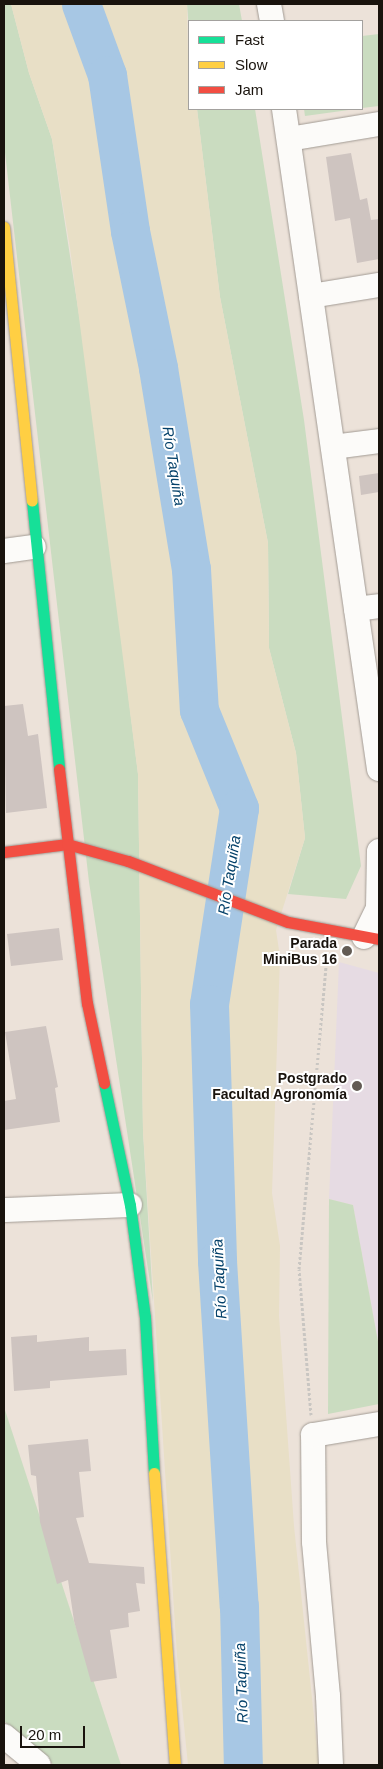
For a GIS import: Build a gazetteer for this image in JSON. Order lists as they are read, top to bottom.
{
  "water": ["Río Taquiña"],
  "places": ["Parada MiniBus 16", "Postgrado Facultad Agronomía"],
  "legend": ["Fast", "Slow", "Jam"],
  "scale_bar": "20 m"
}
